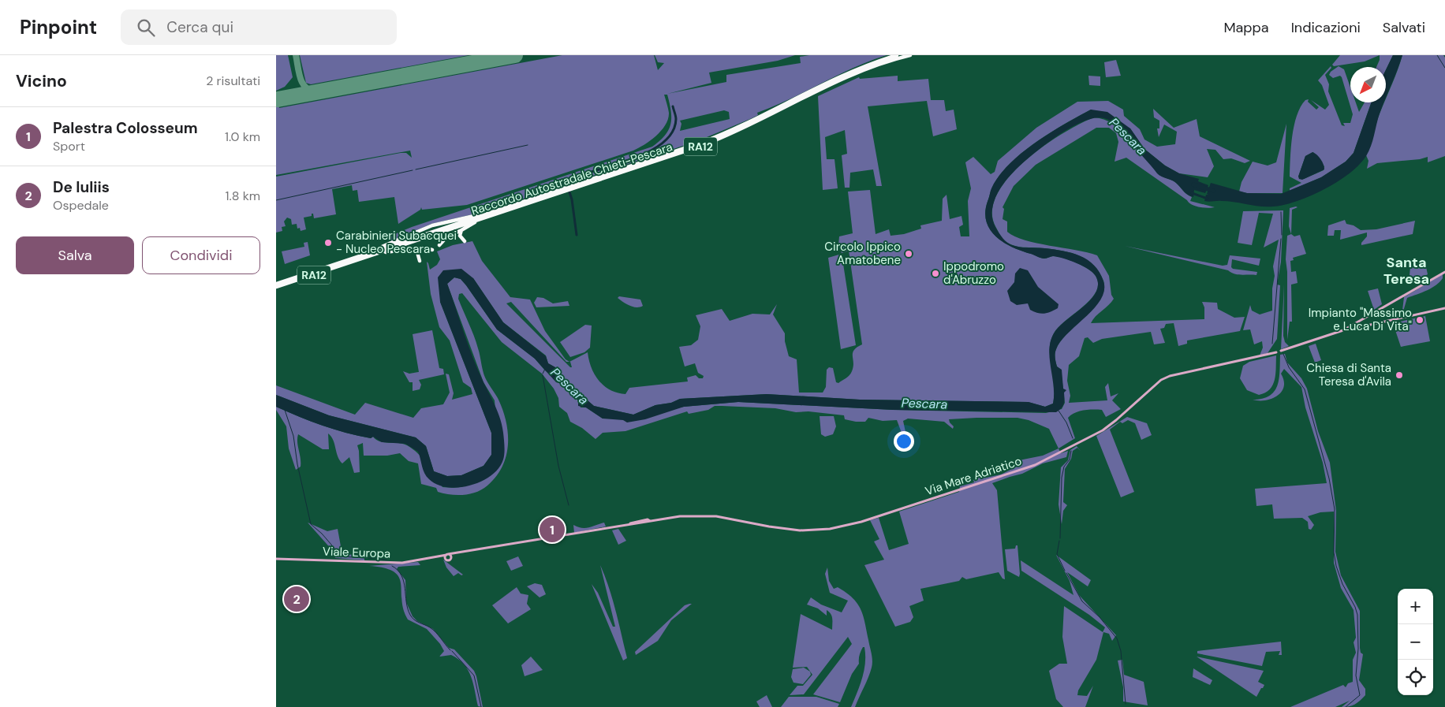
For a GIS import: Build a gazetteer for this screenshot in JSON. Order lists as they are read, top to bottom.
{
  "streets": {
    "highway": ["RA12", "Raccordo Autostradale Chieti-Pescara"],
    "main road": ["Via Mare Adriatico", "Viale Europa"]
  },
  "crossings": [
    ["Via Mare Adriatico", "Viale Europa"]
  ],
  "districts": ["Santa Teresa"],
  "water": ["Pescara"],
  "places": [
    "Carabinieri Subacquei - Nucleo Pescara",
    "Circolo Ippico Amatobene",
    "Ippodromo d'Abruzzo",
    "Impianto \"Massimo e Luca Di Vita\"",
    "Chiesa di Santa Teresa d'Avila"
  ],
  "north": "bottom left",
  "page": {
    "header": "Pinpoint",
    "search": "Cerca qui",
    "nav": ["Mappa", "Indicazioni", "Salvati"],
    "heading": ["Vicino", "2 risultati"],
    "list": [
      {
        "mark": "1",
        "name": "Palestra Colosseum",
        "note": "Sport",
        "value": "1.0 km"
      },
      {
        "mark": "2",
        "name": "De Iuliis",
        "note": "Ospedale",
        "value": "1.8 km"
      }
    ],
    "buttons": ["Salva", "Condividi"],
    "pins": ["1", "2"],
    "map_buttons": ["+", "−"]
  }
}
